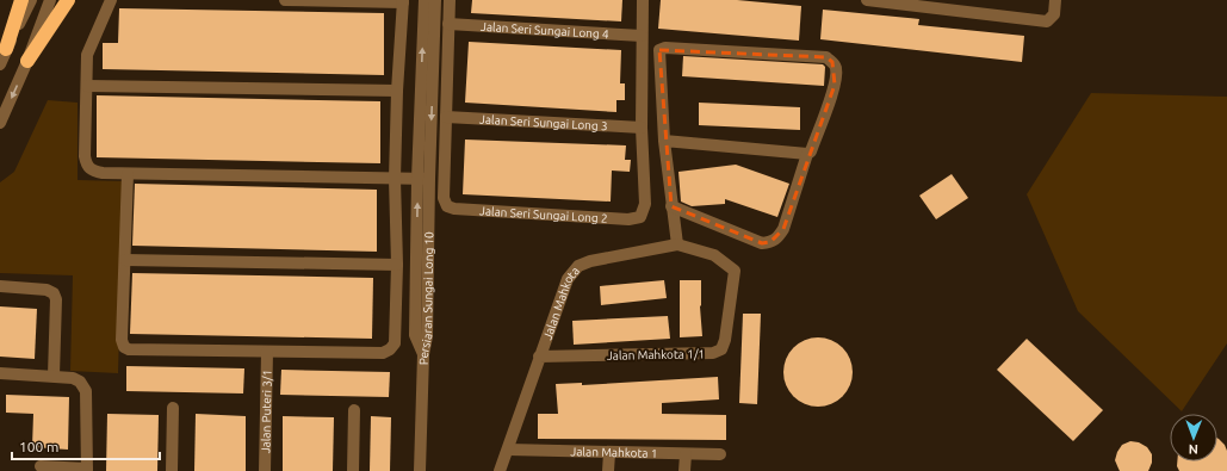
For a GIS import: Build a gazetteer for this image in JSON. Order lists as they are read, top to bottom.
{
  "streets": {
    "street": [
      "Jalan Seri Sungai Long 4",
      "Jalan Seri Sungai Long 3",
      "Jalan Seri Sungai Long 2",
      "Persiaran Sungai Long 10",
      "Jalan Mahkota",
      "Jalan Mahkota 1/1",
      "Jalan Puteri 3/1",
      "Jalan Mahkota 1"
    ]
  },
  "crossings": [
    ["Jalan Seri Sungai Long 3", "Jalan Seri Sungai Long 2"],
    ["Jalan Mahkota", "Jalan Mahkota 1/1"],
    ["Jalan Mahkota", "Jalan Mahkota 1"]
  ],
  "scale_bar": "100 m",
  "north": "bottom"
}
